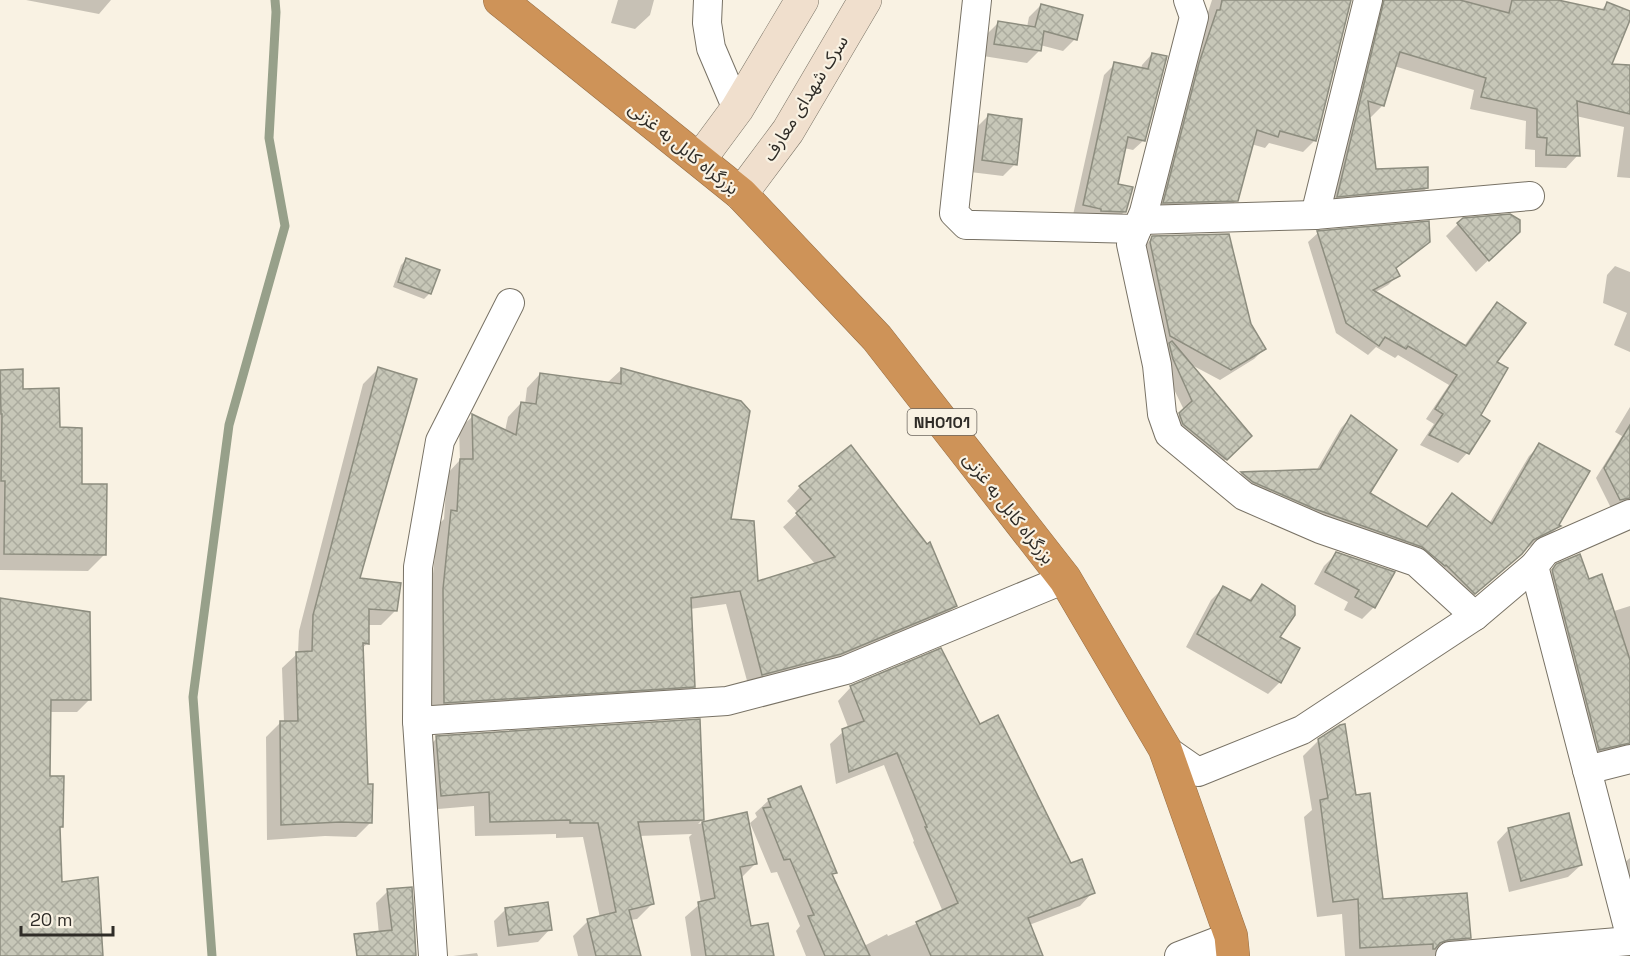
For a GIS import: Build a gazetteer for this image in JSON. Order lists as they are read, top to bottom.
{
  "streets": {
    "highway": ["بزرگراه کابل به غزنی", "NH0101"],
    "main road": ["سرک شهدای معارف"]
  },
  "crossings": [
    ["سرک شهدای معارف", "بزرگراه کابل به غزنی"]
  ],
  "scale_bar": "20 m"
}
